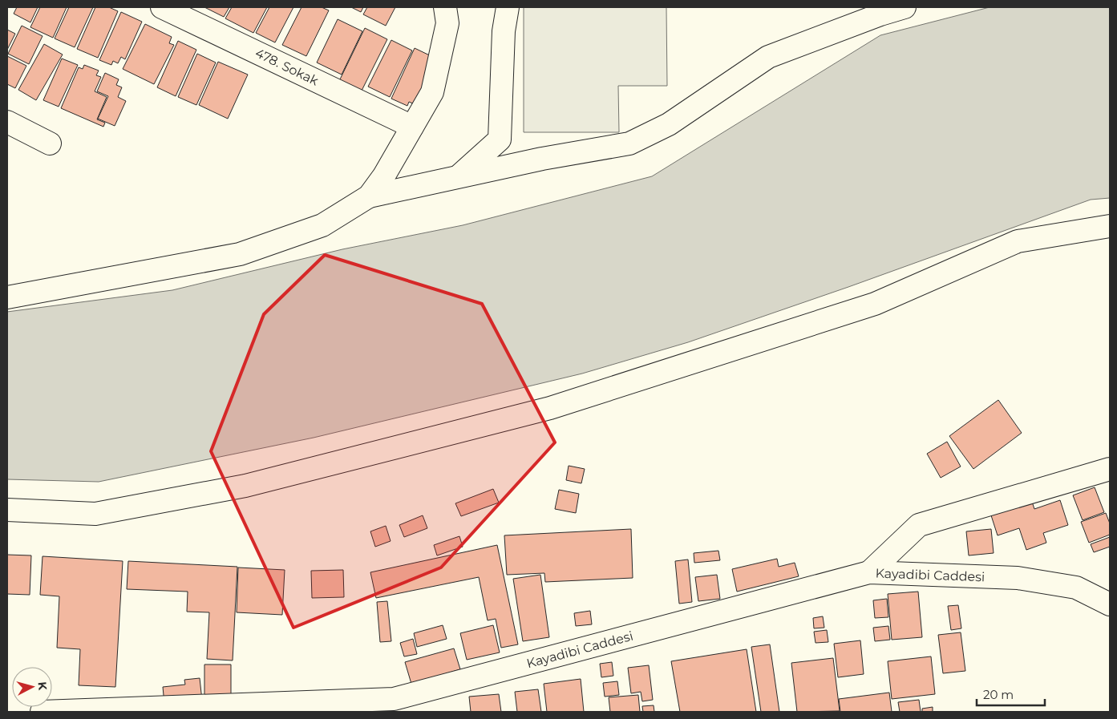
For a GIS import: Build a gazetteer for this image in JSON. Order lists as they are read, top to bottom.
{
  "streets": {
    "street": ["478. Sokak", "Kayadibi Caddesi"]
  },
  "scale_bar": "20 m",
  "north": "right"
}
